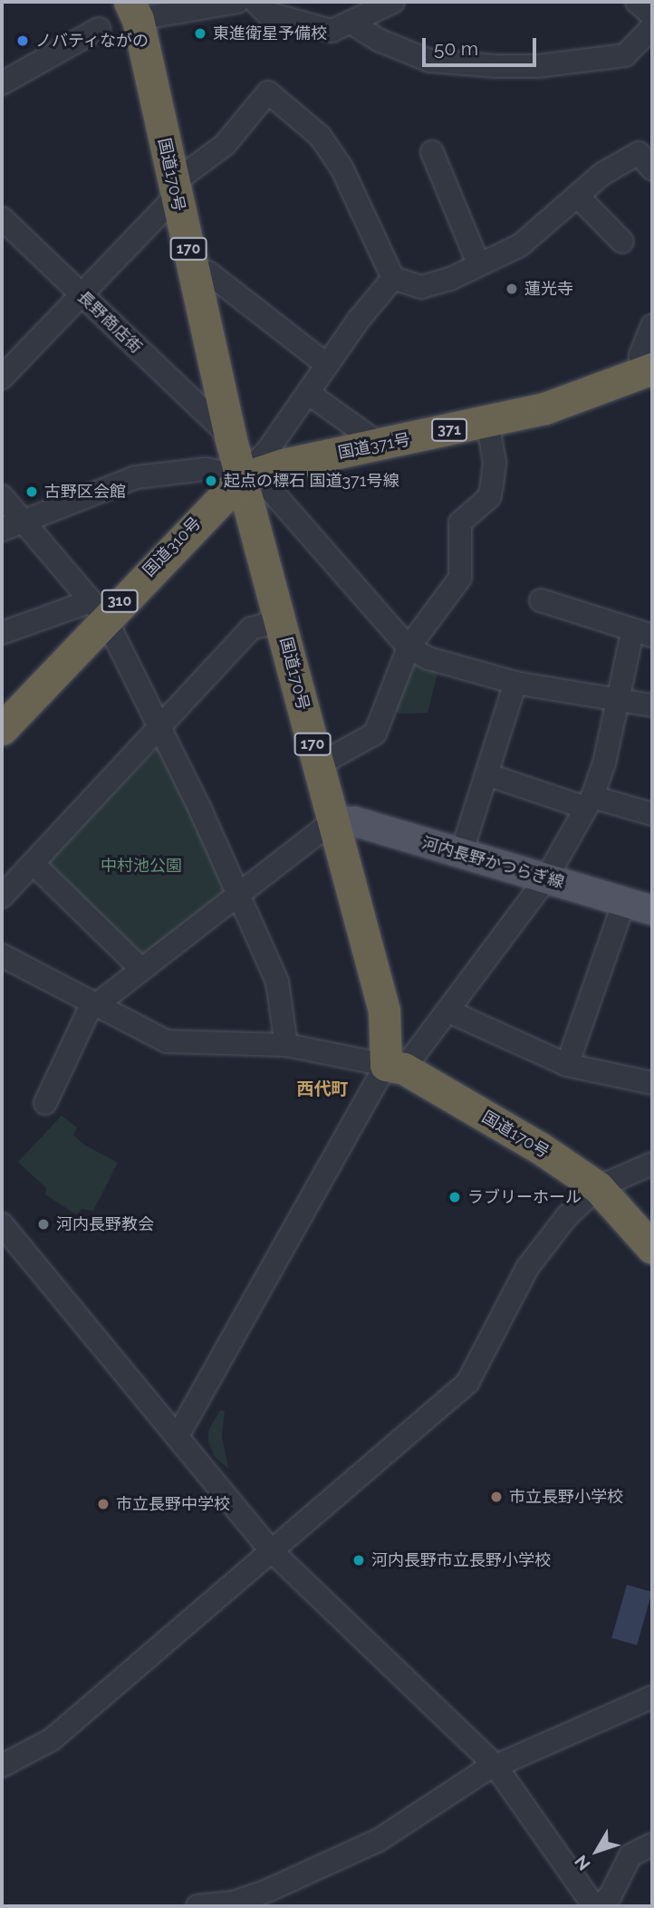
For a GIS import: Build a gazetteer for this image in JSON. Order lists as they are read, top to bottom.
{
  "streets": {
    "highway": [
      "国道170号",
      "170",
      "371",
      "国道371号",
      "国道310号",
      "310"
    ],
    "main road": ["河内長野かつらぎ線"],
    "street": ["長野商店街"]
  },
  "crossings": [
    ["国道170号", "長野商店街"],
    ["国道170号", "国道371号"],
    ["国道170号", "国道310号"],
    ["国道170号", "河内長野かつらぎ線"],
    ["国道371号", "国道310号"]
  ],
  "districts": ["西代町"],
  "parks": ["中村池公園"],
  "places": [
    "東進衛星予備校",
    "ノバティながの",
    "蓮光寺",
    "起点の標石 国道371号線",
    "古野区会館",
    "ラブリーホール",
    "河内長野教会",
    "市立長野小学校",
    "市立長野中学校",
    "河内長野市立長野小学校"
  ],
  "scale_bar": "50 m",
  "north": "bottom left"
}
